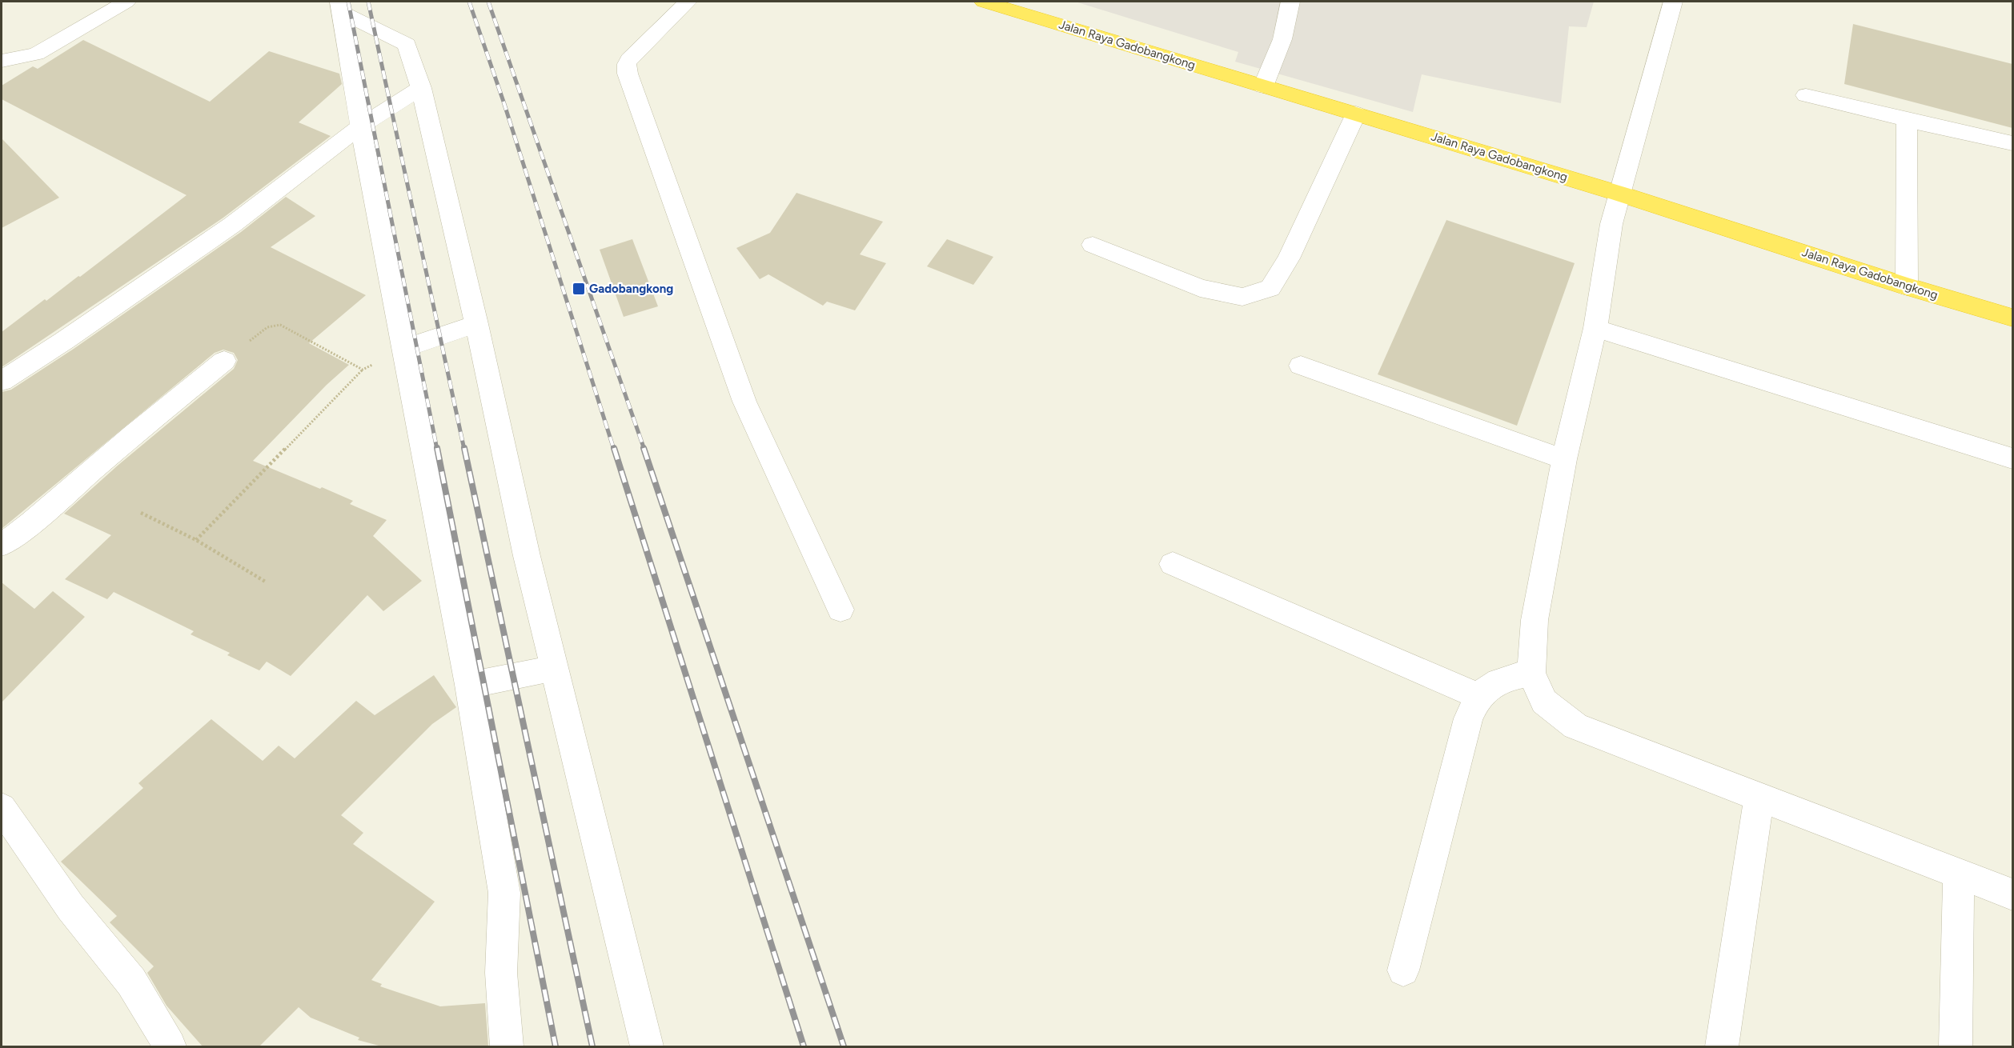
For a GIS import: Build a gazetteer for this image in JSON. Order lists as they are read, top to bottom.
{
  "streets": {
    "highway": ["Jalan Raya Gadobangkong"]
  },
  "places": {
    "transit": ["Gadobangkong"]
  }
}
